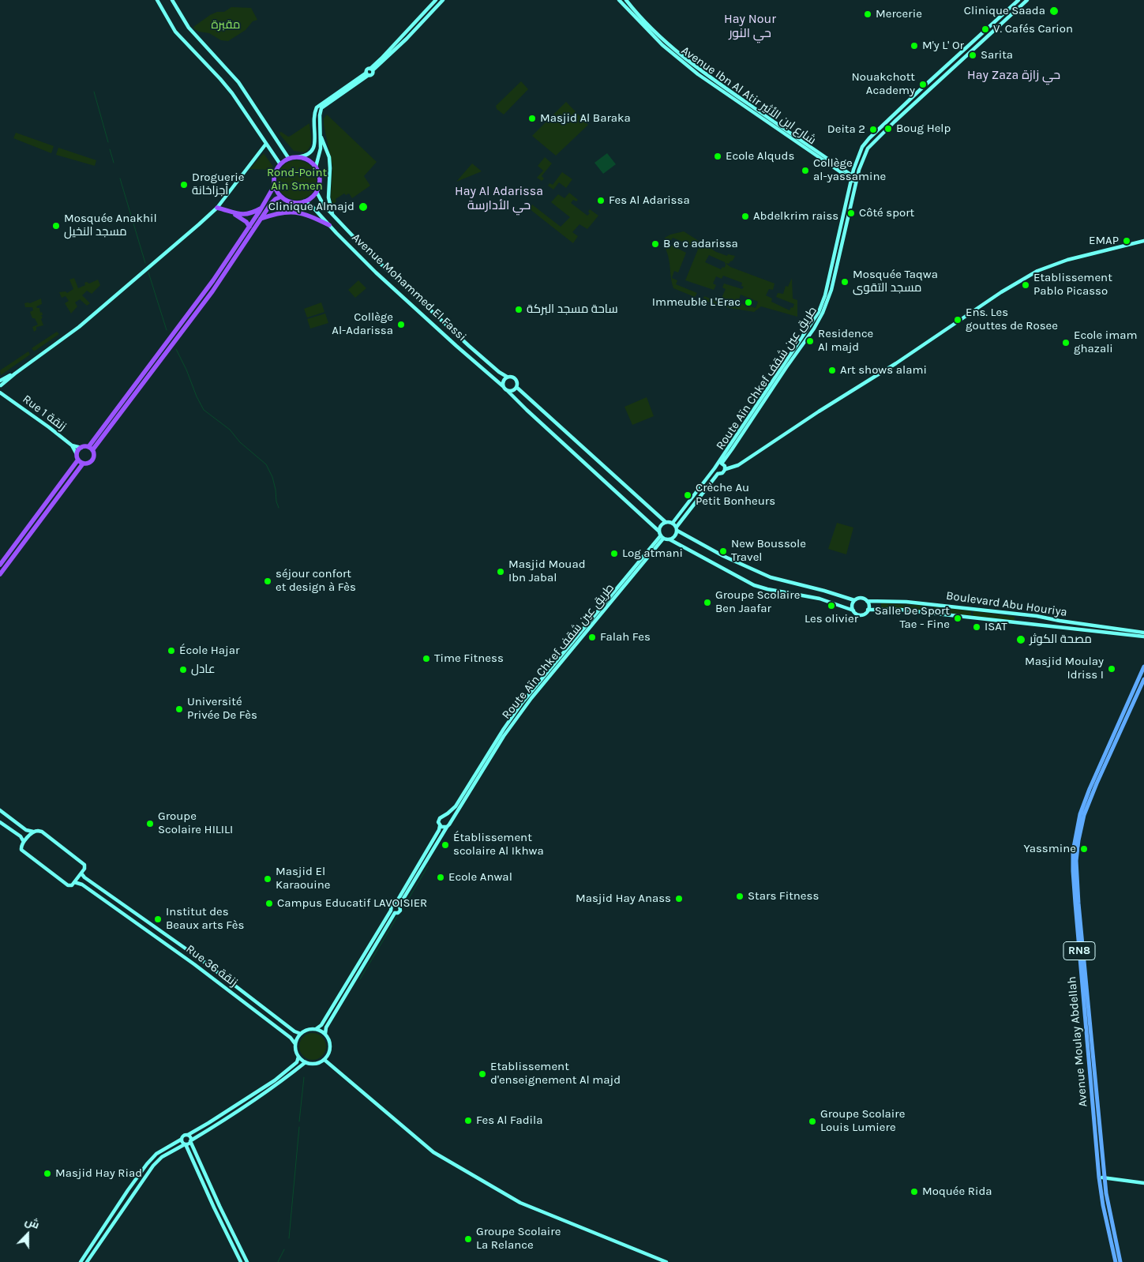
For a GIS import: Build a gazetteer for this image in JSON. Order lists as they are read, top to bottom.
{
  "streets": {
    "main road": [
      "Avenue Ibn Al Atir شارع ابن الأثير",
      "Avenue Mohammed El Fassi",
      "Route Aïn Chkef طريق عين شقف",
      "Rue 1 زنقة",
      "Boulevard Abu Houriya",
      "RN8",
      "Rue 36 زنقة",
      "Avenue Moulay Abdellah"
    ]
  },
  "crossings": [
    ["Avenue Ibn Al Atir شارع ابن الأثير", "Route Aïn Chkef طريق عين شقف"],
    ["Avenue Mohammed El Fassi", "Route Aïn Chkef طريق عين شقف"]
  ],
  "districts": ["Hay Nour حي النور", "Hay Zaza حي زازة", "Hay Al Adarissa حي الأدارسة"],
  "parks": ["مقبرة", "Rond-Point Ain Smen"],
  "places": [
    "Clinique Saada",
    "Mercerie",
    "V. Cafés Carion",
    "M'y L' Or",
    "Sarita",
    "Nouakchott Academy",
    "Masjid Al Baraka",
    "Boug Help",
    "Deita 2",
    "Ecole Alquds",
    "Collège al-yassamine",
    "Droguerie أجزاخانة",
    "Fes Al Adarissa",
    "Clinique Almajd",
    "Côté sport",
    "Abdelkrim raiss",
    "Mosquée Anakhil مسجد النخيل",
    "EMAP",
    "B e c adarissa",
    "Mosquée Taqwa مسجد التقوى",
    "Etablissement Pablo Picasso",
    "Immeuble L'Erac",
    "ساحة مسجد البركة",
    "Ens. Les gouttes de Rosee",
    "Collège Al-Adarissa",
    "Residence Al majd",
    "Ecole imam ghazali",
    "Art shows alami",
    "Crèche Au Petit Bonheurs",
    "New Boussole Travel",
    "Log atmani",
    "Masjid Mouad Ibn Jabal",
    "séjour confort et design à Fès",
    "Groupe Scolaire Ben Jaafar",
    "Les olivier",
    "Salle De Sport Tae - Fine",
    "ISAT",
    "Falah Fes",
    "مصحة الكوثر",
    "École Hajar",
    "Time Fitness",
    "Masjid Moulay Idriss I",
    "عادل",
    "Université Privée De Fès",
    "Groupe Scolaire HILILI",
    "Établissement scolaire Al Ikhwa",
    "Yassmine",
    "Ecole Anwal",
    "Masjid El Karaouine",
    "Stars Fitness",
    "Masjid Hay Anass",
    "Campus Educatif LAVOISIER",
    "Institut des Beaux arts Fès",
    "Etablissement d'enseignement Al majd",
    "Fes Al Fadila",
    "Groupe Scolaire Louis Lumiere",
    "Masjid Hay Riad",
    "Moquée Rida",
    "Groupe Scolaire La Relance"
  ],
  "north": "top"
}
